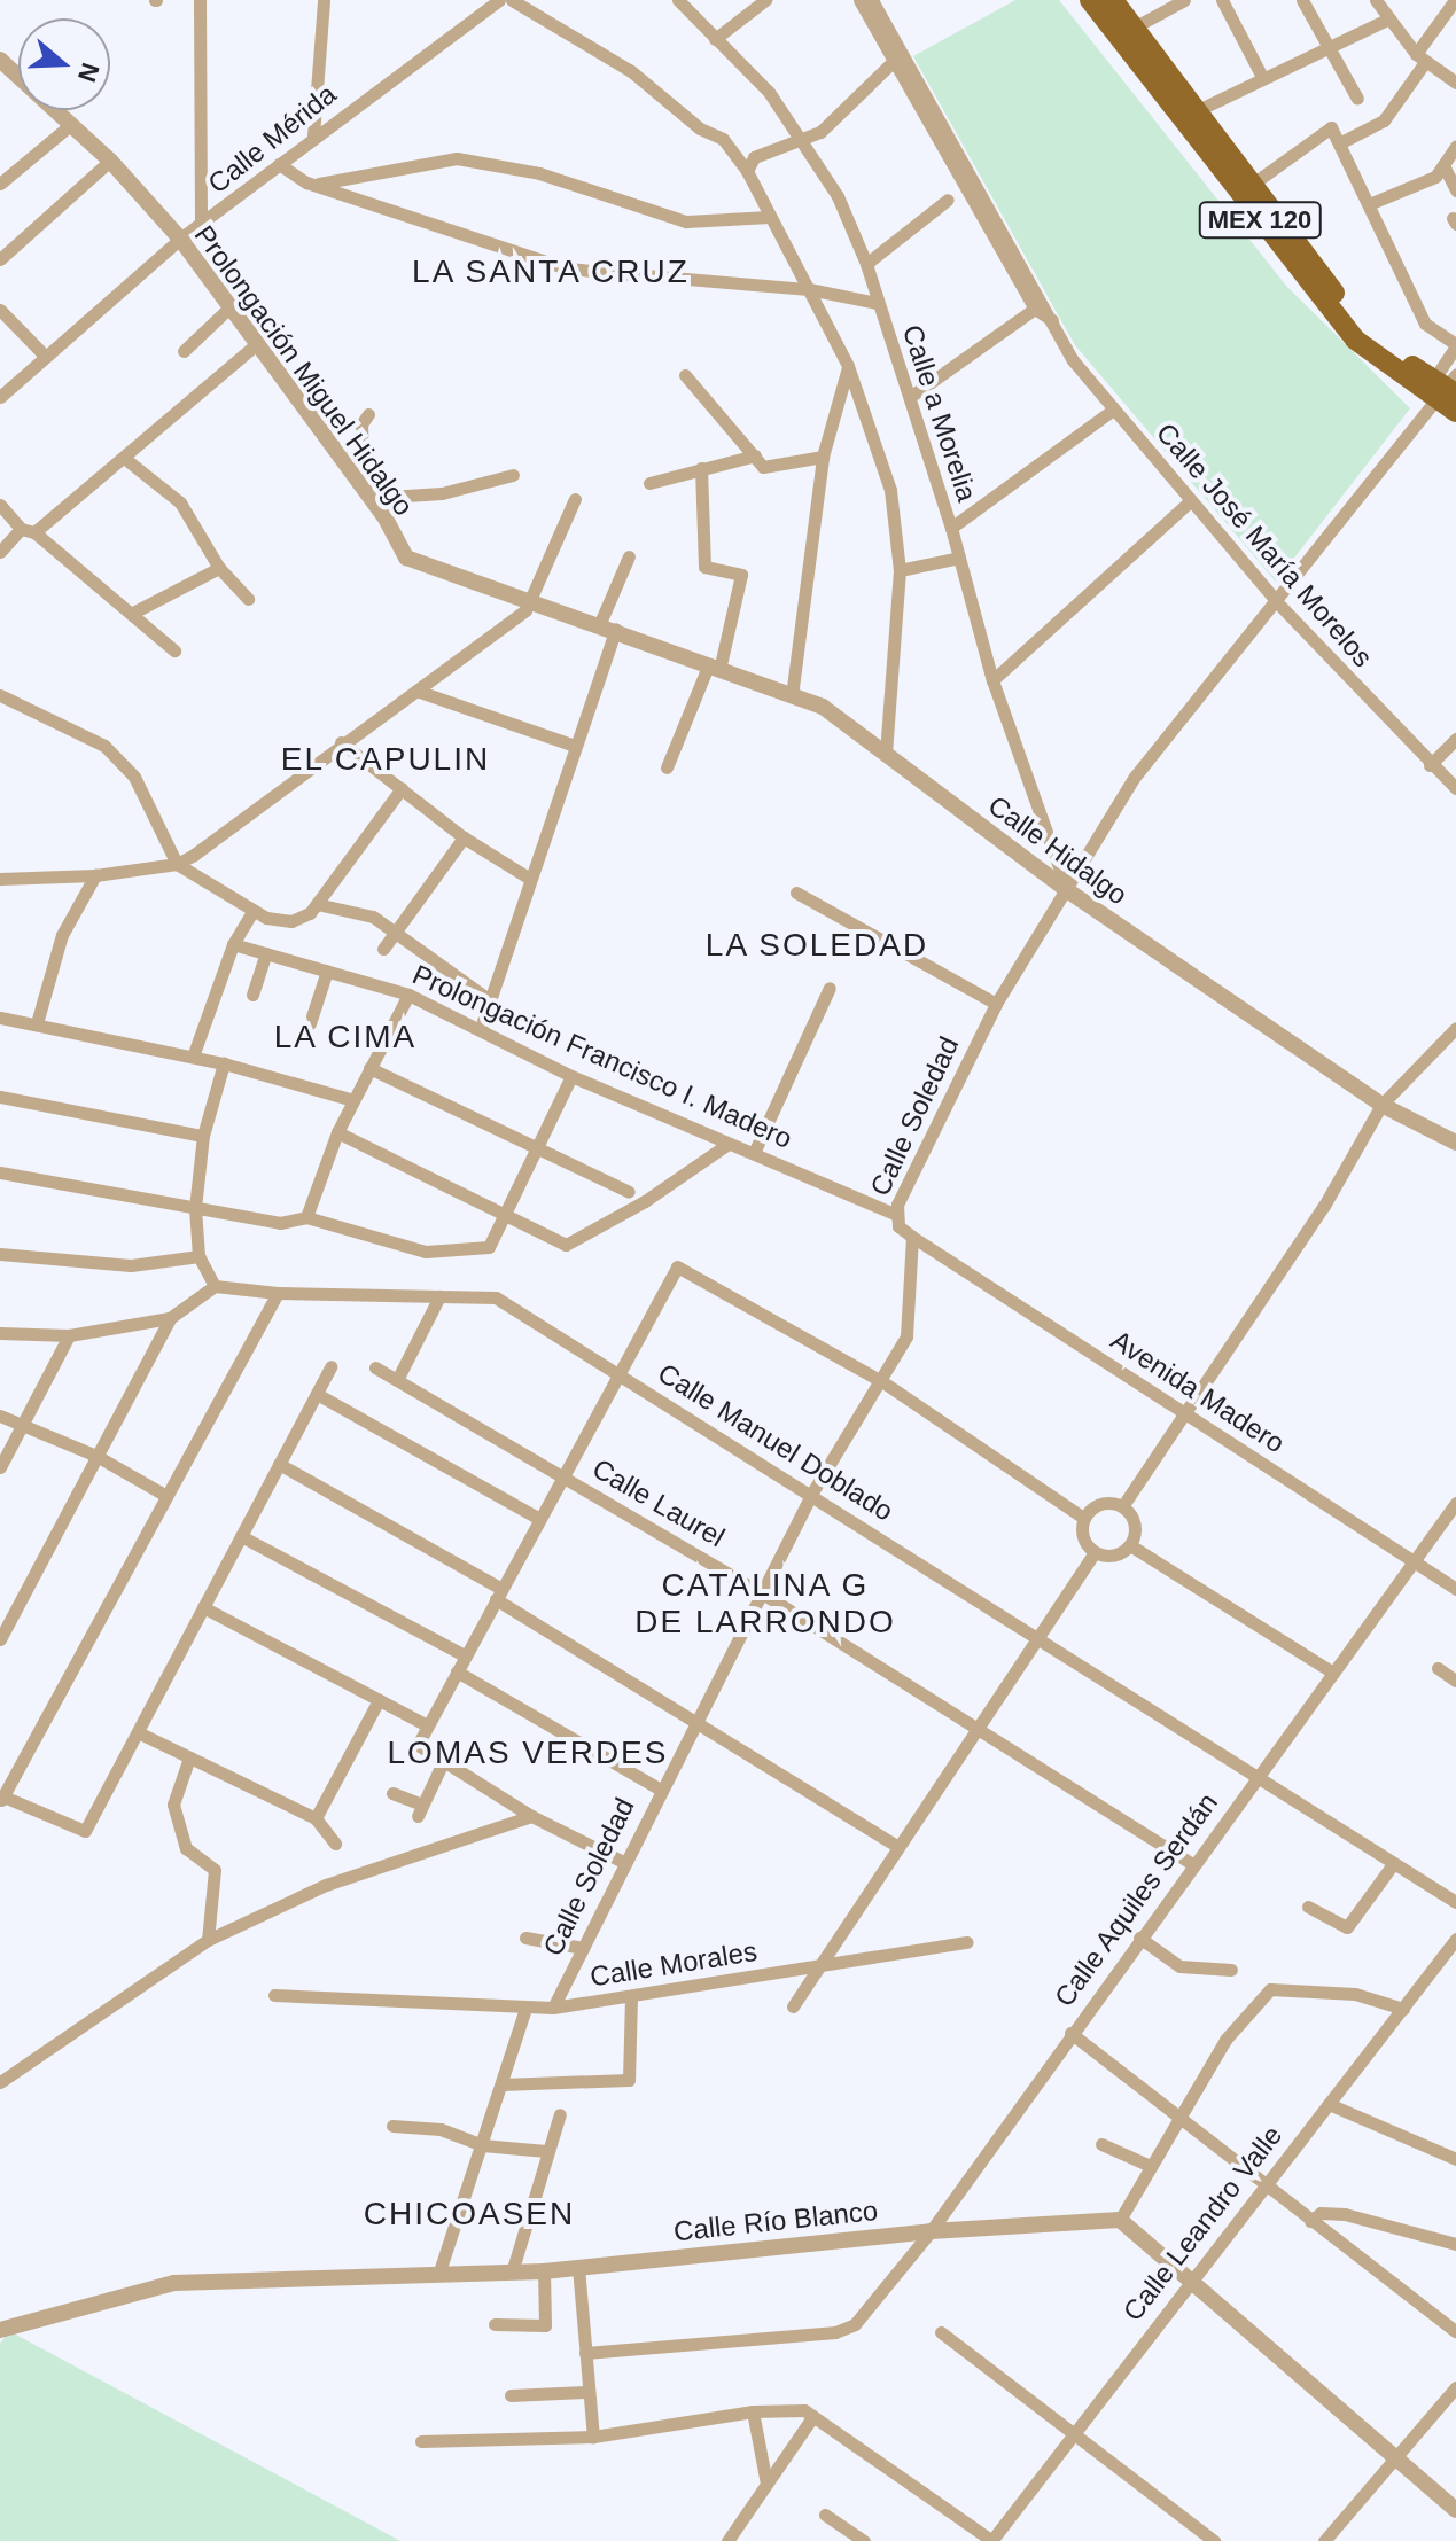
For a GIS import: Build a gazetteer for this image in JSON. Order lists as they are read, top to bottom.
{
  "streets": {
    "main road": ["MEX 120"],
    "street": [
      "Calle Mérida",
      "Prolongación Miguel Hidalgo",
      "Calle a Morelia",
      "Calle José María Morelos",
      "Calle Hidalgo",
      "Prolongación Francisco I. Madero",
      "Calle Soledad",
      "Avenida Madero",
      "Calle Manuel Doblado",
      "Calle Laurel",
      "Calle Aquiles Serdán",
      "Calle Morales",
      "Calle Río Blanco",
      "Calle Leandro Valle"
    ]
  },
  "crossings": [
    ["Calle Mérida", "Prolongación Miguel Hidalgo"],
    ["MEX 120", "Calle Soledad"],
    ["Prolongación Miguel Hidalgo", "Calle Hidalgo"],
    ["Calle a Morelia", "Calle Hidalgo"],
    ["Calle a Morelia", "Calle Soledad"],
    ["Calle José María Morelos", "Calle Soledad"],
    ["Calle Hidalgo", "Calle Soledad"],
    ["Prolongación Francisco I. Madero", "Calle Soledad"],
    ["Calle Soledad", "Avenida Madero"],
    ["Calle Soledad", "Calle Manuel Doblado"],
    ["Calle Soledad", "Calle Laurel"],
    ["Calle Soledad", "Calle Morales"],
    ["Avenida Madero", "Calle Aquiles Serdán"],
    ["Calle Manuel Doblado", "Calle Aquiles Serdán"],
    ["Calle Laurel", "Calle Aquiles Serdán"],
    ["Calle Aquiles Serdán", "Calle Río Blanco"]
  ],
  "districts": [
    "LA SANTA CRUZ",
    "EL CAPULIN",
    "LA SOLEDAD",
    "LA CIMA",
    "CATALINA G DE LARRONDO",
    "LOMAS VERDES",
    "CHICOASEN"
  ],
  "north": "right"
}
